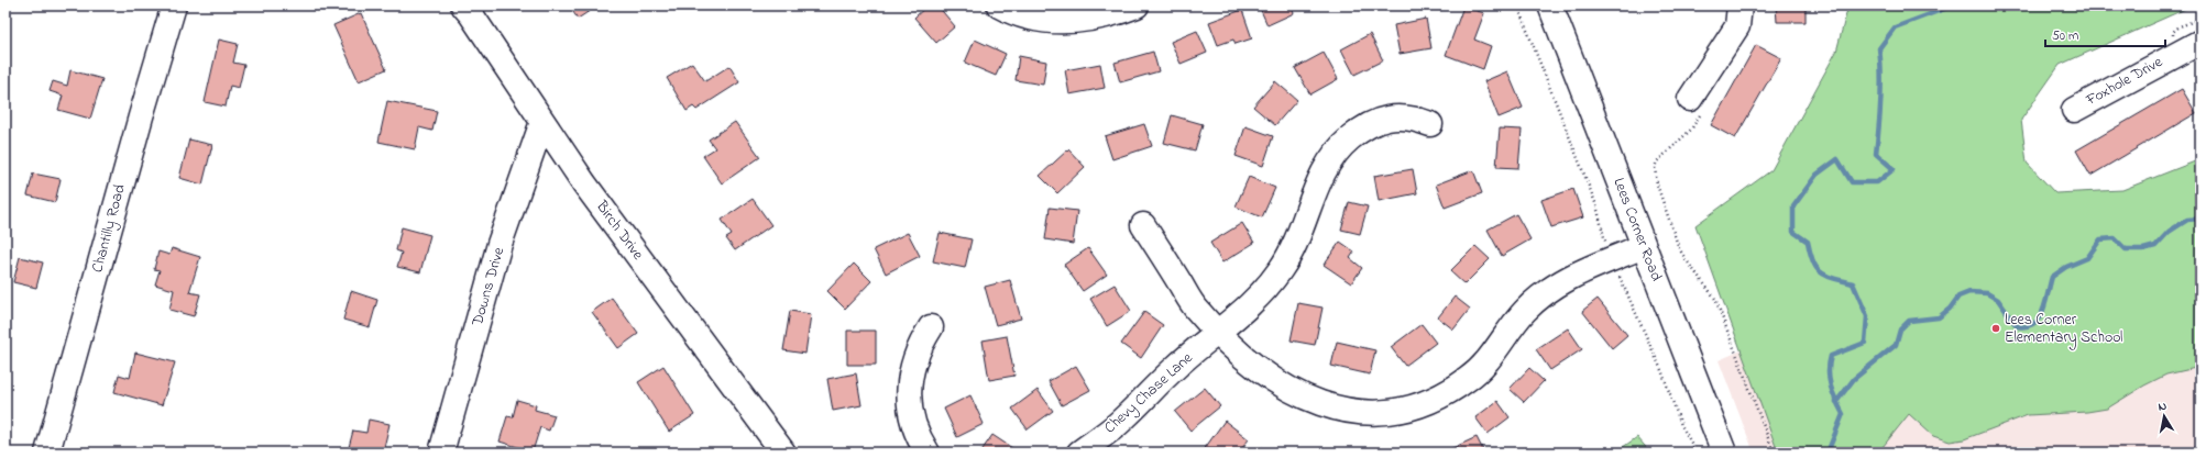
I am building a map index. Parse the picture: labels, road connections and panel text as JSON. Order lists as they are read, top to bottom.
{
  "streets": {
    "street": [
      "Foxhole Drive",
      "Chantilly Road",
      "Lees Corner Road",
      "Birch Drive",
      "Downs Drive",
      "Chevy Chase Lane"
    ]
  },
  "crossings": [
    ["Birch Drive", "Downs Drive"]
  ],
  "places": ["Lees Corner Elementary School"],
  "scale_bar": "50 m",
  "north": "top"
}
